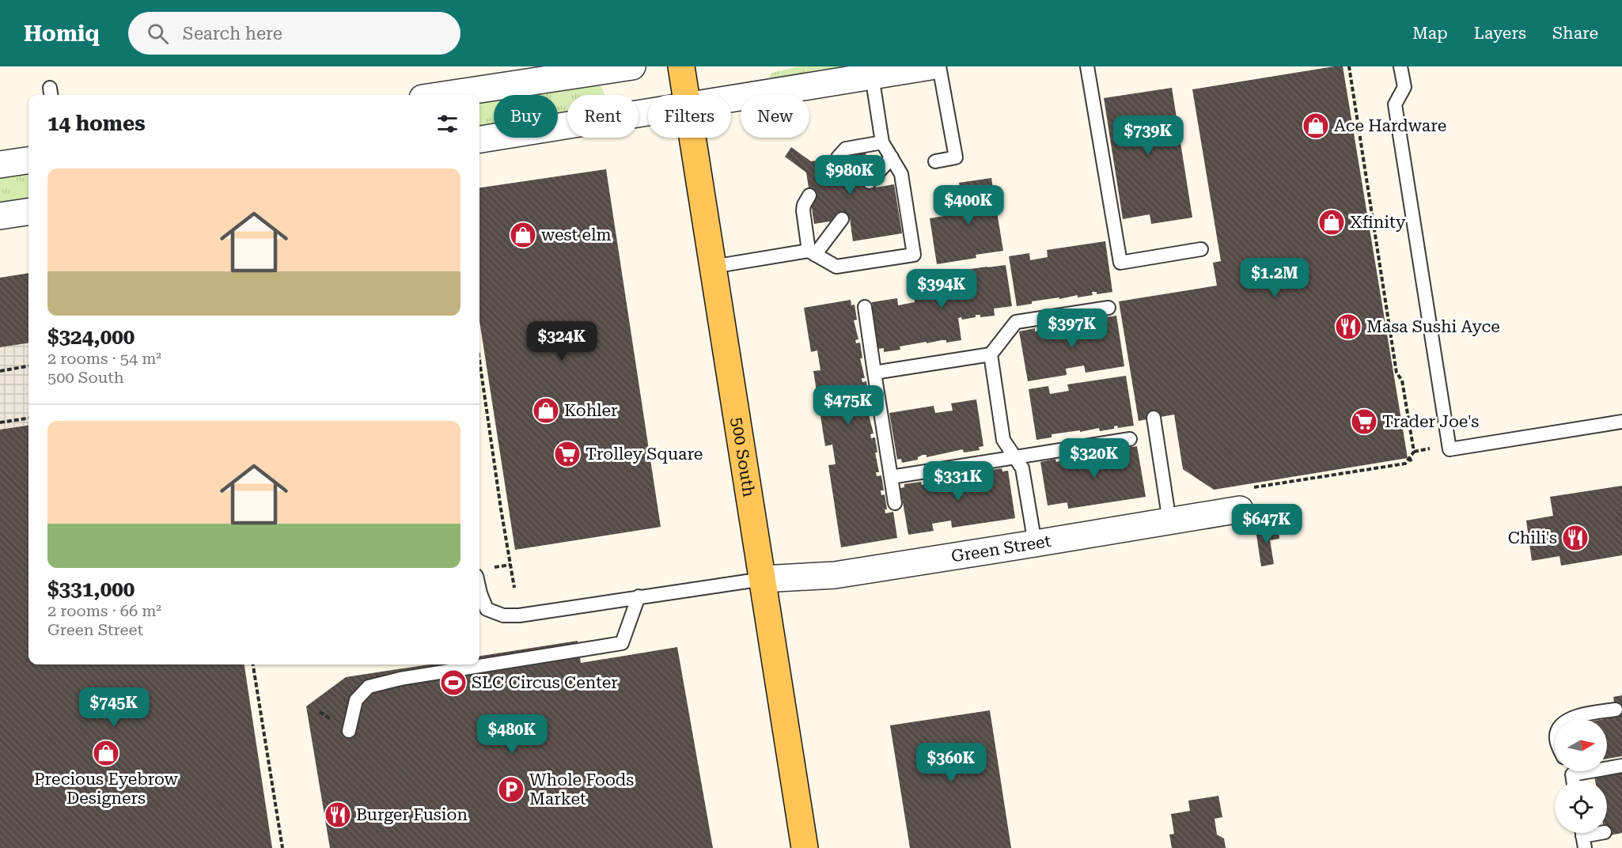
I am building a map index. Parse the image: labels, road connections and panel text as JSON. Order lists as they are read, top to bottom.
{
  "streets": {
    "main road": ["500 South"],
    "street": ["Green Street"]
  },
  "crossings": [
    ["500 South", "Green Street"]
  ],
  "places": {
    "shop": [
      "Ace Hardware",
      "Xfinity",
      "west elm",
      "Kohler",
      "Precious Eyebrow Designers"
    ],
    "restaurant": ["Masa Sushi Ayce", "Chili's", "Burger Fusion"],
    "supermarket": ["Trader Joe's", "Trolley Square"],
    "sports": ["SLC Circus Center"],
    "parking": ["Whole Foods Market"]
  },
  "north": "right",
  "page": {
    "header": "Homiq",
    "search": "Search here",
    "nav": ["Map", "Layers", "Share"],
    "chip": [
      "Buy",
      "Rent",
      "Filters",
      "New"
    ],
    "heading": "14 homes",
    "price": [
      "$739K",
      "$980K",
      "$400K",
      "$1.2M",
      "$394K",
      "$397K",
      "$324K",
      "$475K",
      "$320K",
      "$331K",
      "$647K",
      "$745K",
      "$480K",
      "$360K"
    ],
    "list": [
      {
        "name": "$324,000",
        "note": "2 rooms · 54 m² · 500 South"
      },
      {
        "name": "$331,000",
        "note": "2 rooms · 66 m² · Green Street"
      }
    ]
  }
}
